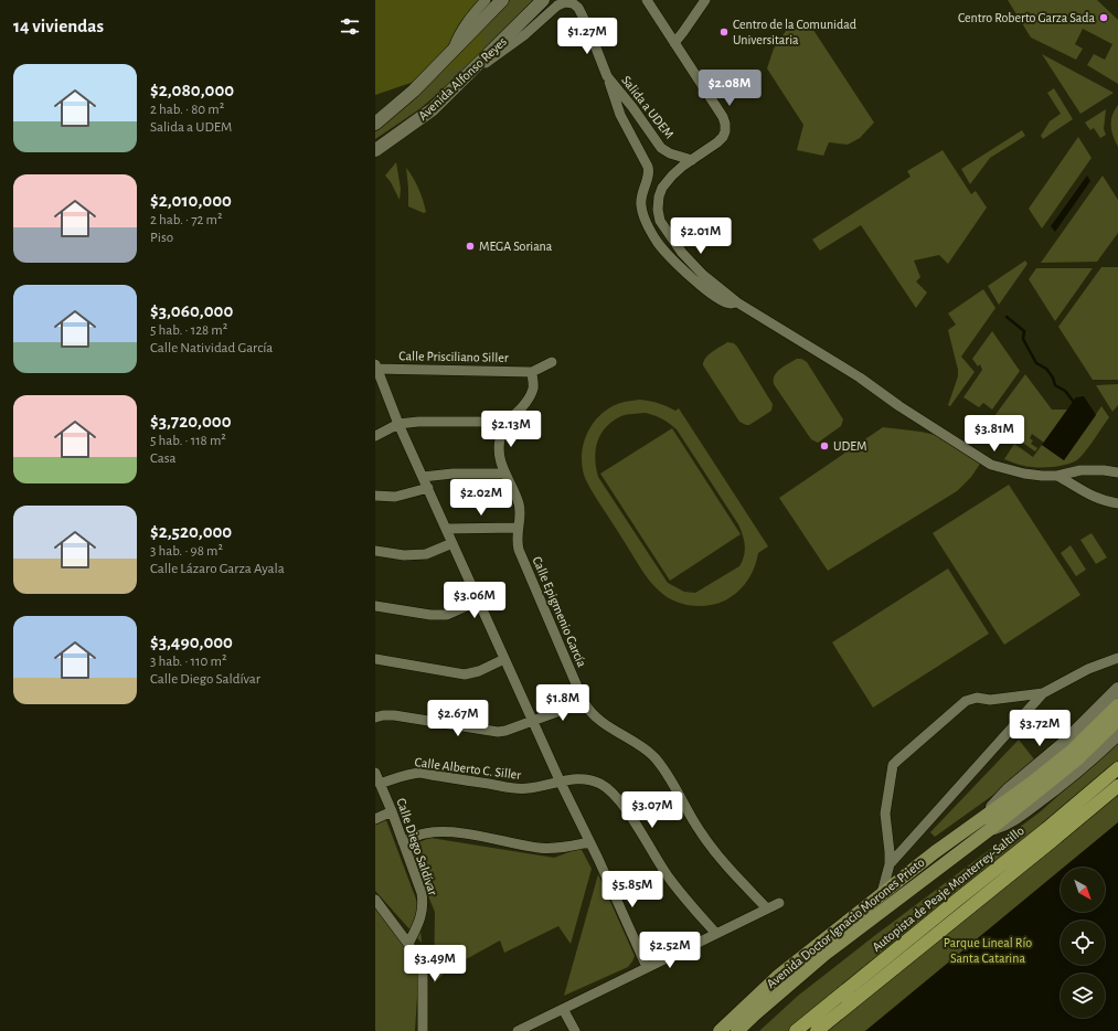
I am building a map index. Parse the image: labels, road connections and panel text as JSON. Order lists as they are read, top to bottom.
{
  "streets": {
    "highway": ["Autopista de Peaje Monterrey-Saltillo"],
    "main road": ["Avenida Alfonso Reyes", "Avenida Doctor Ignacio Morones Prieto"],
    "street": [
      "Salida a UDEM",
      "Calle Prisciliano Siller",
      "Calle Epigmenio García",
      "Calle Alberto C. Siller",
      "Calle Diego Saldívar"
    ]
  },
  "crossings": [
    ["Avenida Alfonso Reyes", "Salida a UDEM"],
    ["Calle Prisciliano Siller", "Calle Epigmenio García"],
    ["Calle Alberto C. Siller", "Calle Diego Saldívar"]
  ],
  "parks": ["Parque Lineal Río Santa Catarina"],
  "places": [
    "Centro Roberto Garza Sada",
    "Centro de la Comunidad Universitaria",
    "MEGA Soriana",
    "UDEM"
  ],
  "north": "bottom right",
  "page": {
    "heading": "14 viviendas",
    "price": [
      "$1.27M",
      "$2.08M",
      "$2.01M",
      "$2.13M",
      "$3.81M",
      "$2.02M",
      "$3.06M",
      "$1.8M",
      "$2.67M",
      "$3.72M",
      "$3.07M",
      "$5.85M",
      "$2.52M",
      "$3.49M"
    ],
    "list": [
      {
        "name": "$2,080,000",
        "note": "2 hab. · 80 m² · Salida a UDEM"
      },
      {
        "name": "$2,010,000",
        "note": "2 hab. · 72 m² · Piso"
      },
      {
        "name": "$3,060,000",
        "note": "5 hab. · 128 m² · Calle Natividad García"
      },
      {
        "name": "$3,720,000",
        "note": "5 hab. · 118 m² · Casa"
      },
      {
        "name": "$2,520,000",
        "note": "3 hab. · 98 m² · Calle Lázaro Garza Ayala"
      },
      {
        "name": "$3,490,000",
        "note": "3 hab. · 110 m² · Calle Diego Saldívar"
      }
    ]
  }
}
